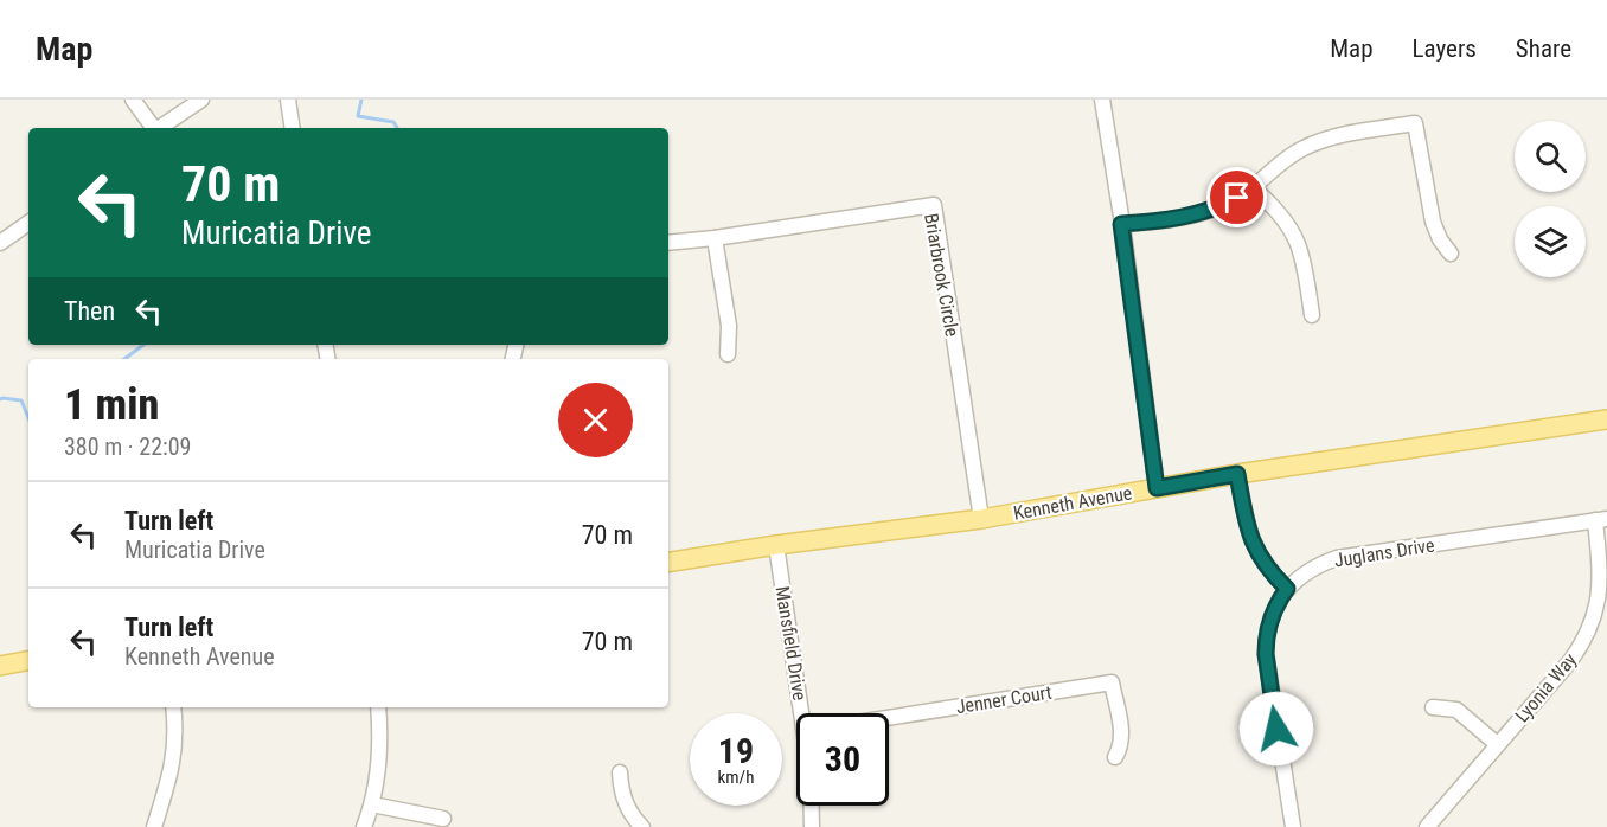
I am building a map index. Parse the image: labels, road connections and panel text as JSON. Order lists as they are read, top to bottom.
{
  "streets": {
    "main road": ["Kenneth Avenue"],
    "street": [
      "Briarbrook Circle",
      "Juglans Drive",
      "Mansfield Drive",
      "Lyonia Way",
      "Jenner Court"
    ]
  },
  "crossings": [
    ["Briarbrook Circle", "Kenneth Avenue"],
    ["Kenneth Avenue", "Mansfield Drive"],
    ["Juglans Drive", "Lyonia Way"]
  ],
  "page": {
    "header": "Map",
    "nav": ["Map", "Layers", "Share"],
    "turn": ["70 m", "Muricatia Drive"],
    "then": "Then",
    "heading": ["1 min", "380 m · 22:09"],
    "list": [
      {
        "name": "Turn left",
        "note": "Muricatia Drive",
        "value": "70 m"
      },
      {
        "name": "Turn left",
        "note": "Kenneth Avenue",
        "value": "70 m"
      }
    ],
    "speed": "19 km/h",
    "limit": "30"
  }
}
